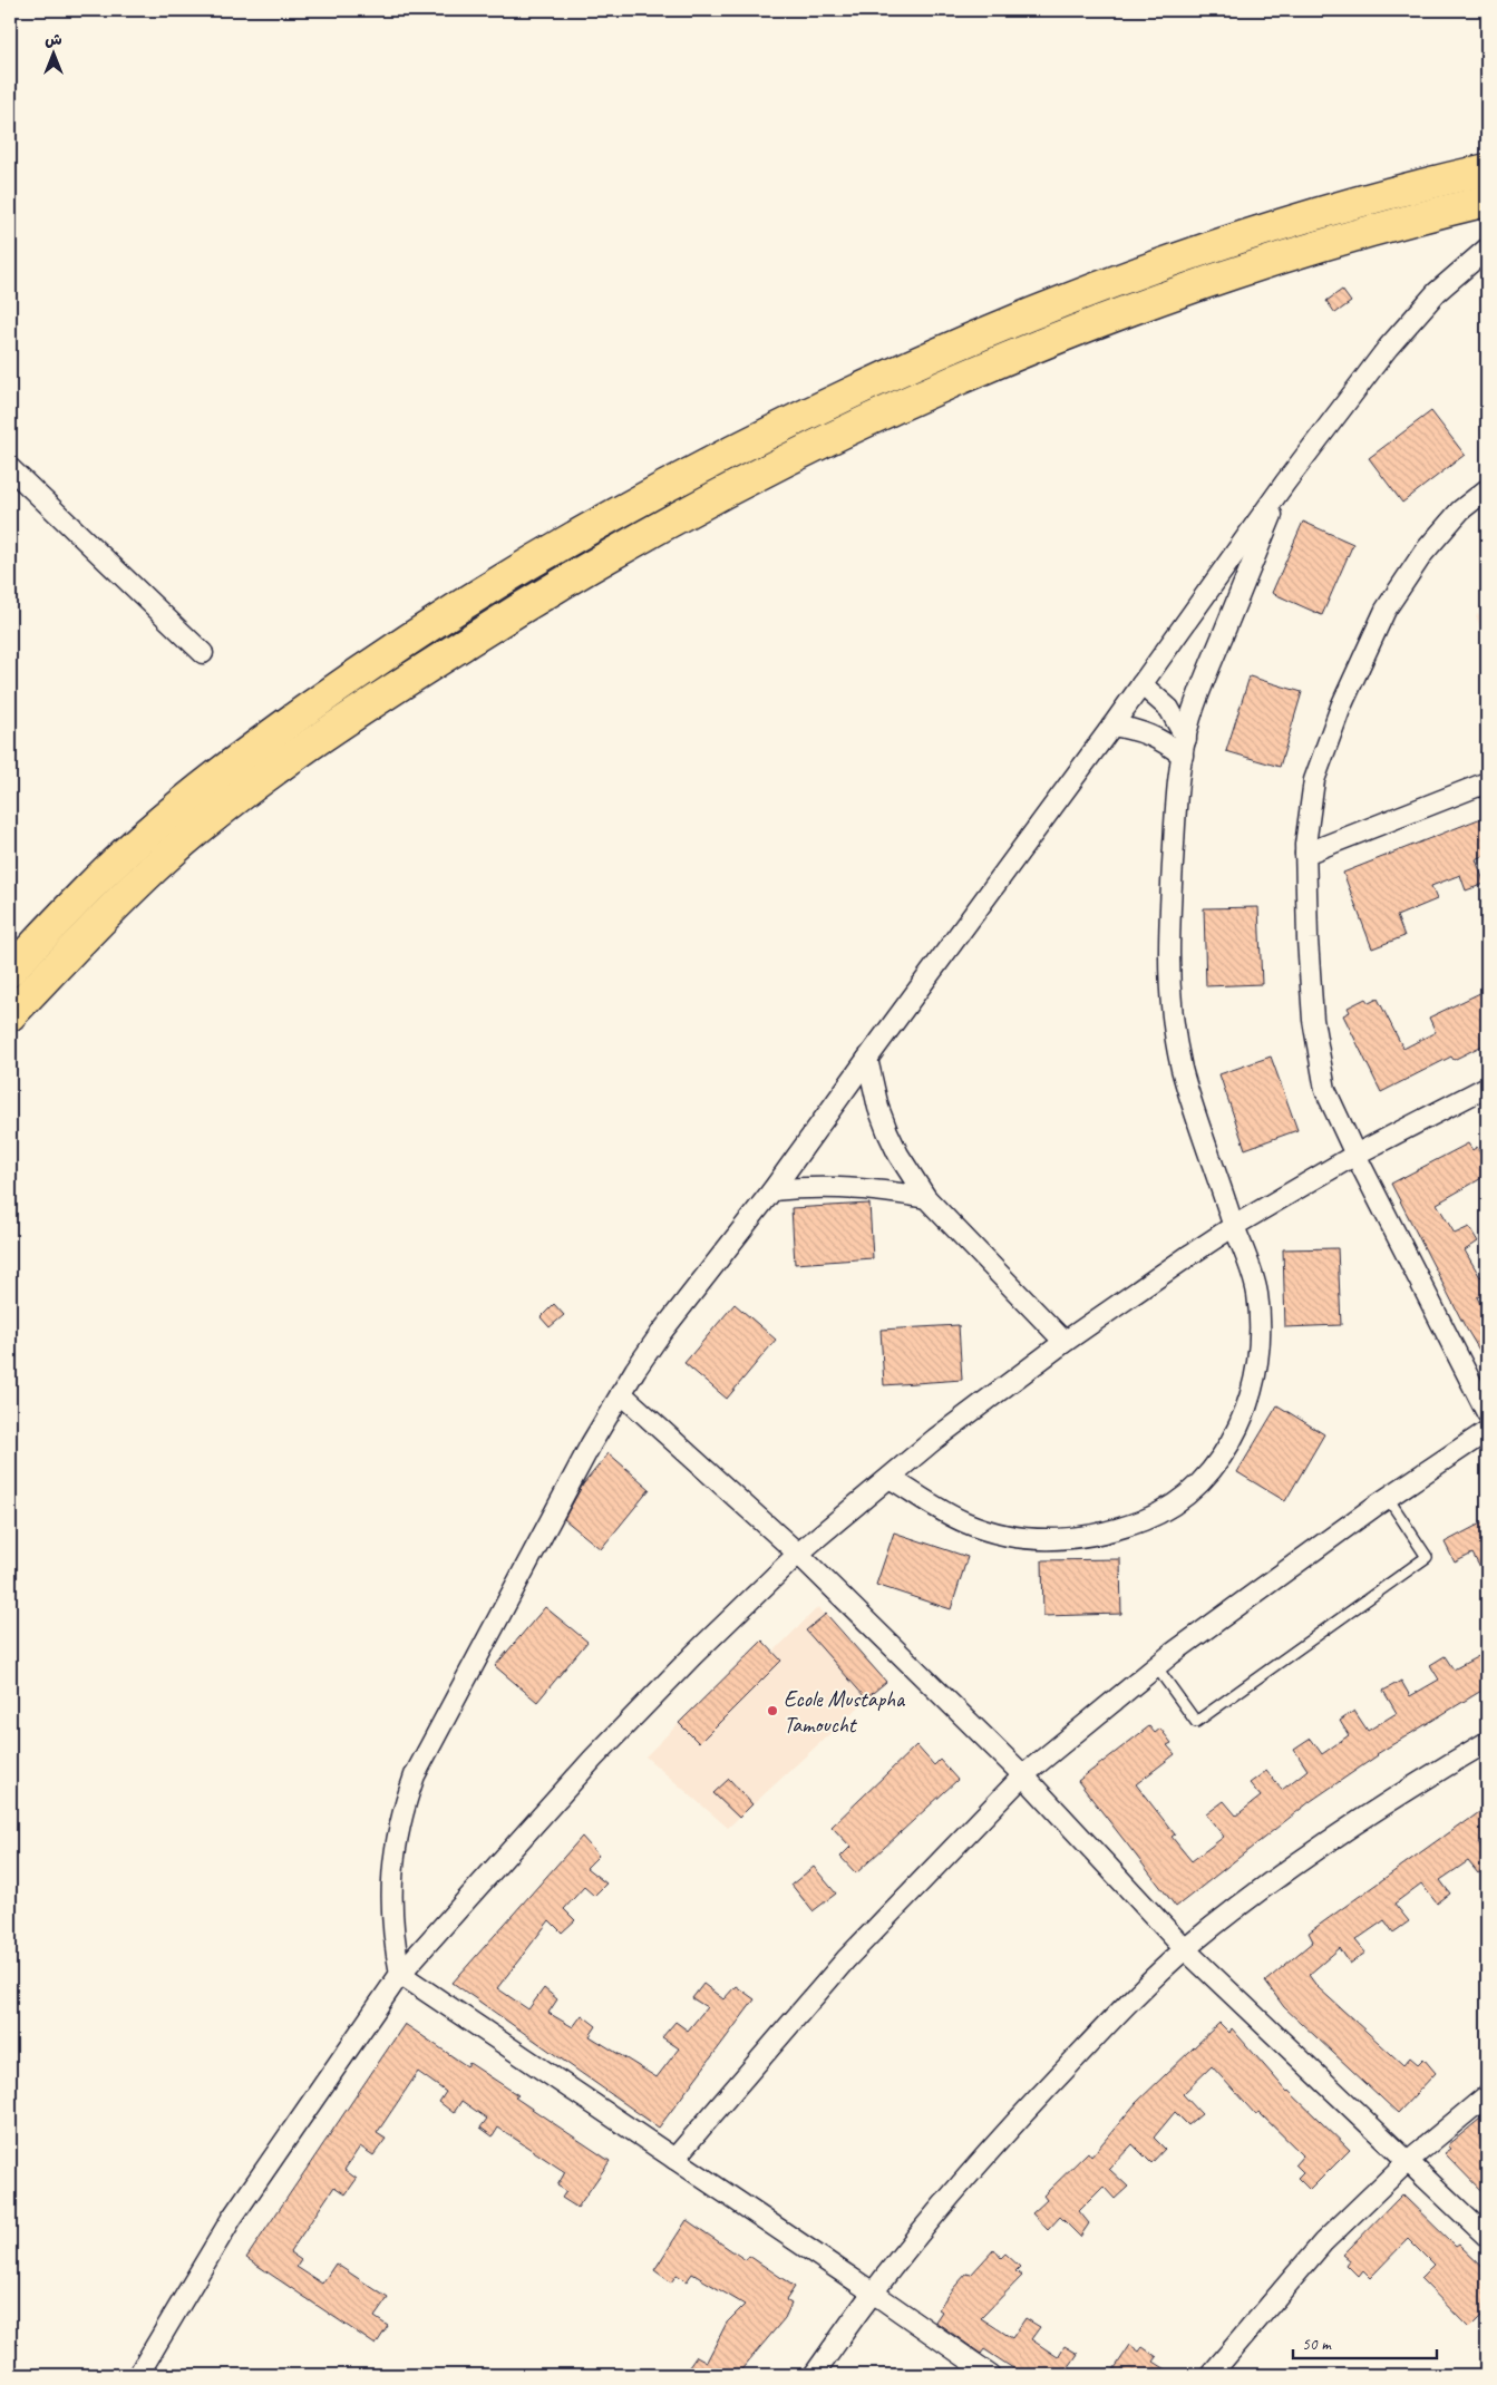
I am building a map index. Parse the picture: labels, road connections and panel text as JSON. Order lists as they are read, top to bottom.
{
  "places": ["Ecole Mustapha Tamoucht"],
  "scale_bar": "50 m",
  "north": "top"
}
